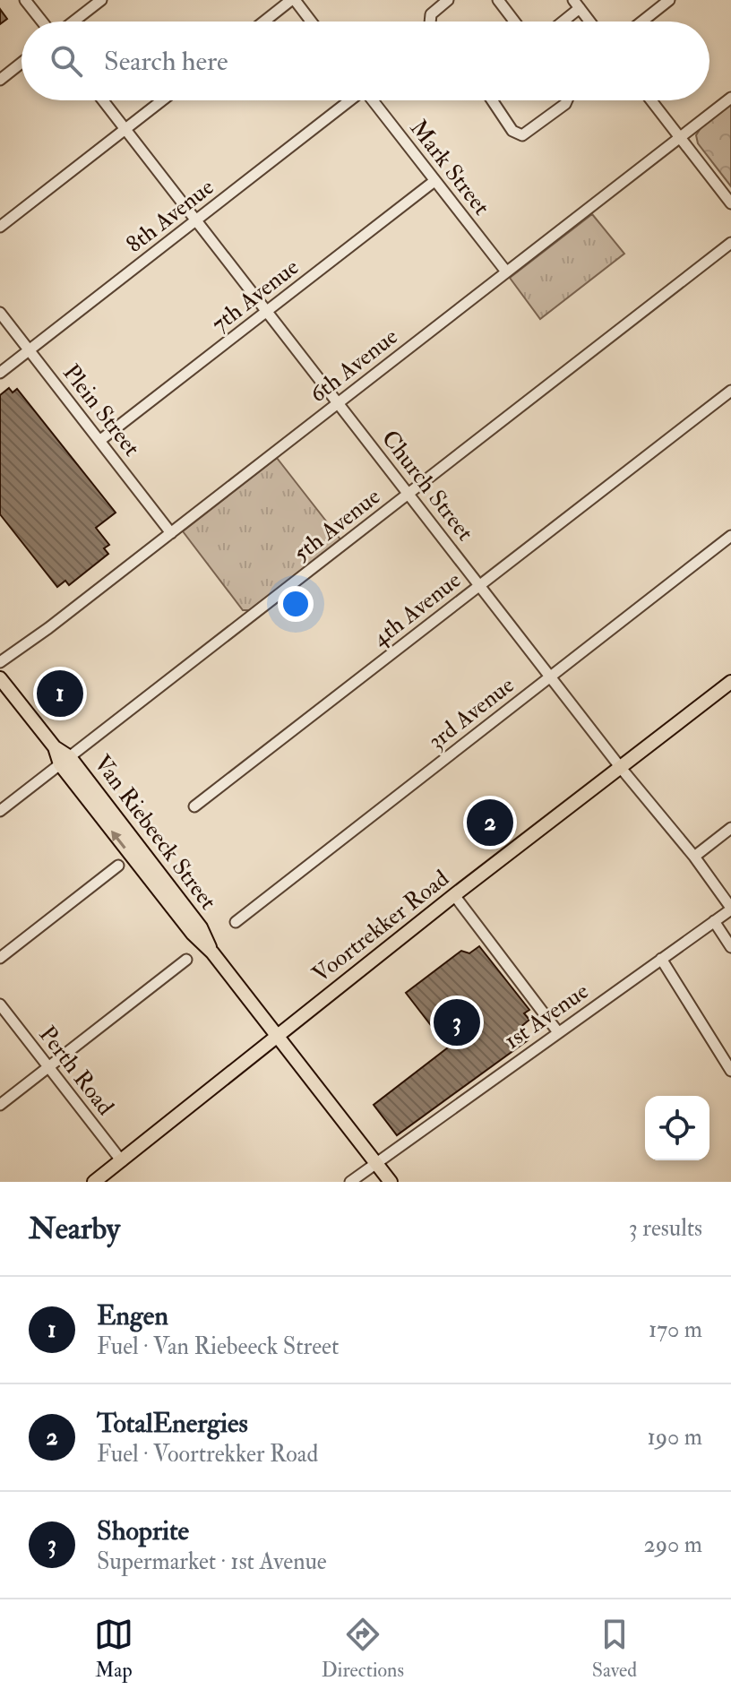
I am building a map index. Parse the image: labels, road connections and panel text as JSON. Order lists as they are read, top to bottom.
{
  "streets": {
    "main road": ["Van Riebeeck Street", "Voortrekker Road"],
    "street": [
      "Mark Street",
      "8th Avenue",
      "7th Avenue",
      "6th Avenue",
      "Plein Street",
      "Church Street",
      "5th Avenue",
      "4th Avenue",
      "3rd Avenue",
      "1st Avenue",
      "Perth Road"
    ]
  },
  "crossings": [
    ["Mark Street", "7th Avenue"],
    ["Mark Street", "6th Avenue"],
    ["8th Avenue", "Plein Street"],
    ["8th Avenue", "Church Street"],
    ["7th Avenue", "Plein Street"],
    ["7th Avenue", "Church Street"],
    ["6th Avenue", "Plein Street"],
    ["6th Avenue", "Church Street"],
    ["Church Street", "5th Avenue"],
    ["Church Street", "4th Avenue"],
    ["Church Street", "3rd Avenue"],
    ["Church Street", "Voortrekker Road"],
    ["5th Avenue", "Van Riebeeck Street"],
    ["Van Riebeeck Street", "Voortrekker Road"],
    ["Van Riebeeck Street", "1st Avenue"],
    ["Voortrekker Road", "Perth Road"]
  ],
  "page": {
    "search": "Search here",
    "pins": ["1", "2", "3"],
    "heading": ["Nearby", "3 results"],
    "list": [
      {
        "mark": "1",
        "name": "Engen",
        "note": "Fuel · Van Riebeeck Street",
        "value": "170 m"
      },
      {
        "mark": "2",
        "name": "TotalEnergies",
        "note": "Fuel · Voortrekker Road",
        "value": "190 m"
      },
      {
        "mark": "3",
        "name": "Shoprite",
        "note": "Supermarket · 1st Avenue",
        "value": "290 m"
      }
    ],
    "nav": ["Map", "Directions", "Saved"]
  }
}
